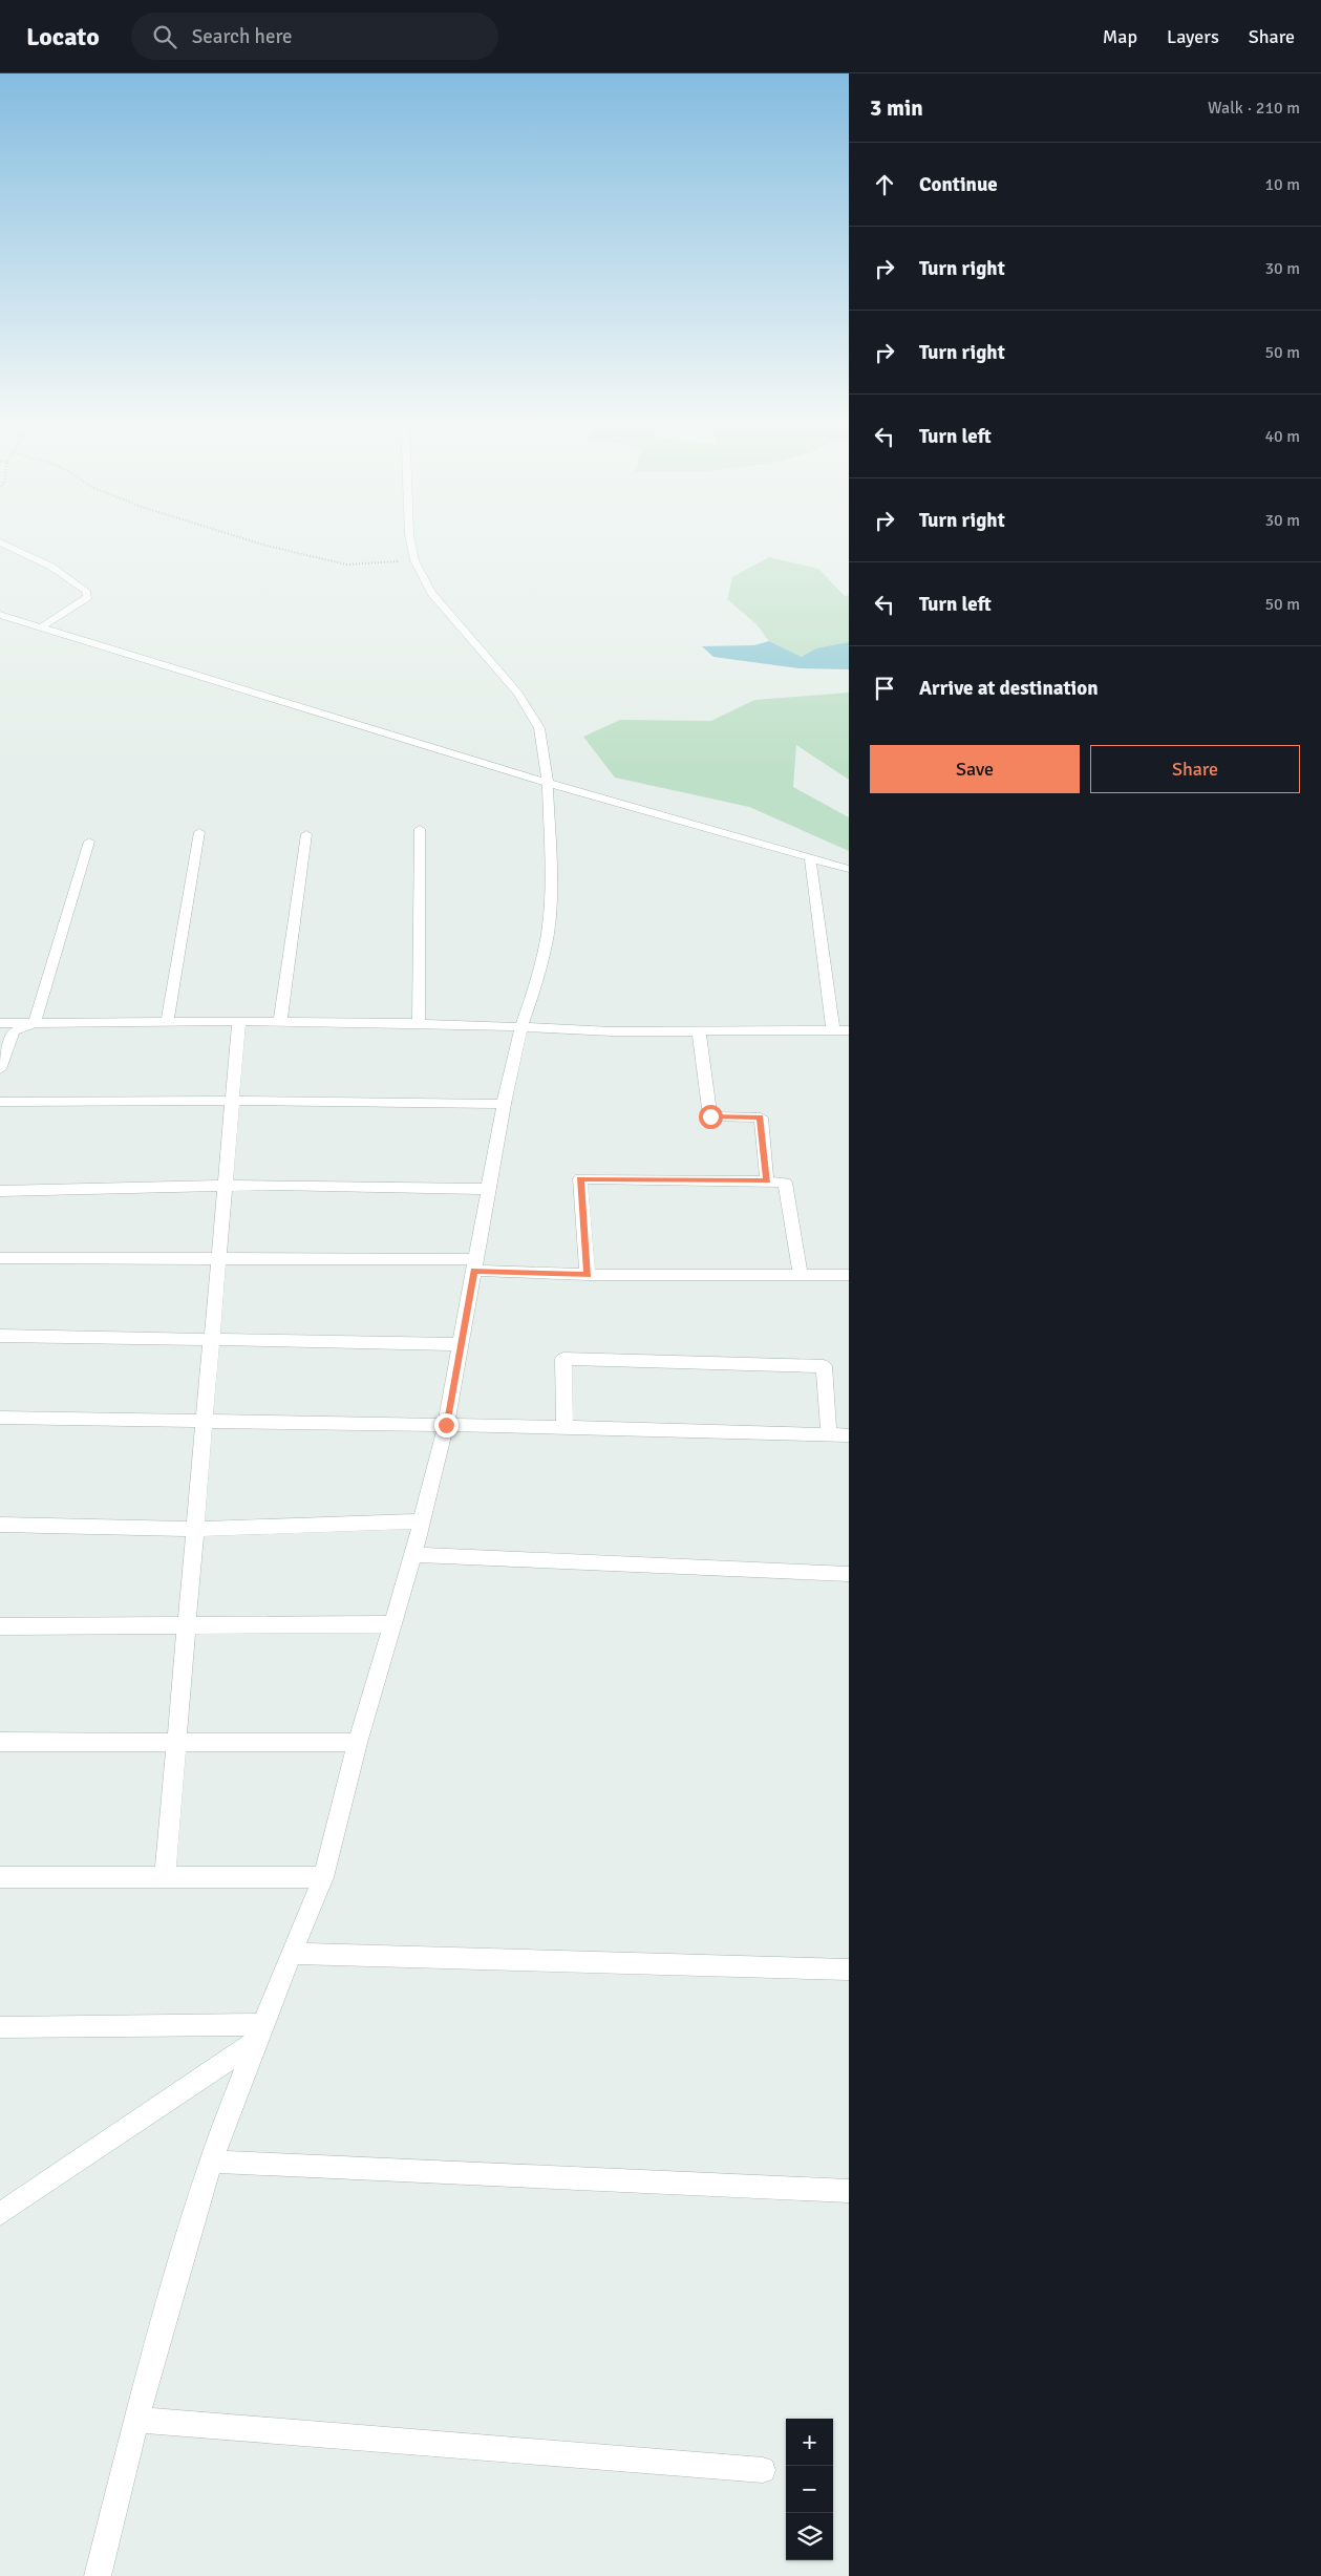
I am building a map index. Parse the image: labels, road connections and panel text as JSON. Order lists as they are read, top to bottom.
{
  "page": {
    "header": "Locato",
    "search": "Search here",
    "nav": ["Map", "Layers", "Share"],
    "heading": ["3 min", "Walk · 210 m"],
    "list": [
      ["Continue", "10 m"],
      ["Turn right", "30 m"],
      ["Turn right", "50 m"],
      ["Turn left", "40 m"],
      ["Turn right", "30 m"],
      ["Turn left", "50 m"],
      "Arrive at destination"
    ],
    "buttons": ["Save", "Share"],
    "map_buttons": ["+", "−"]
  }
}
